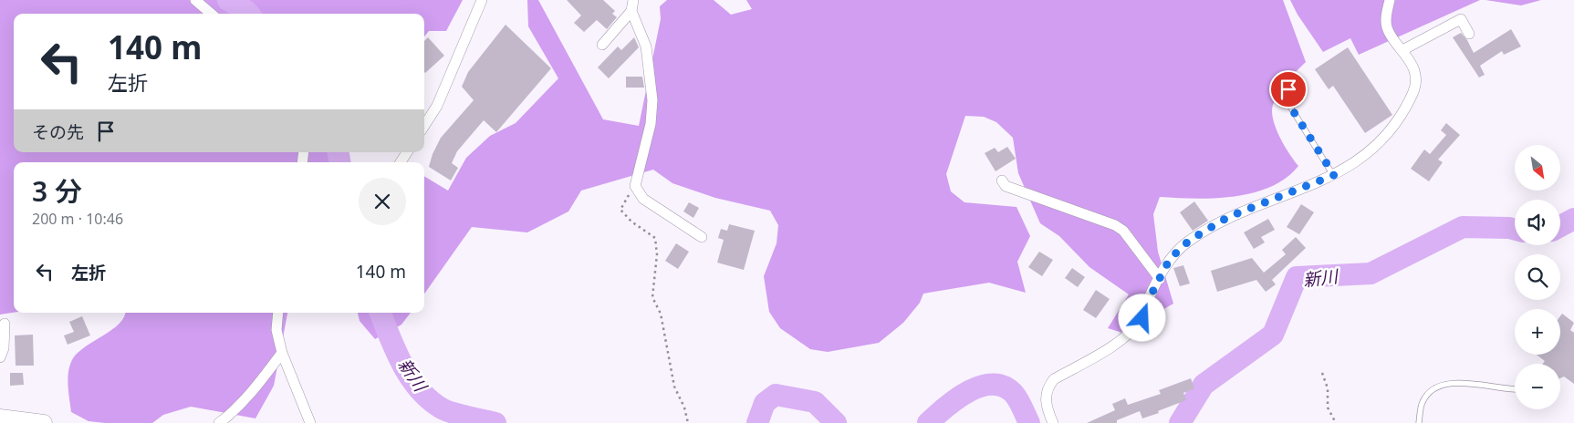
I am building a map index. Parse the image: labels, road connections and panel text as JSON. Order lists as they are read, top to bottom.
{
  "water": ["新川"],
  "north": "bottom right",
  "page": {
    "turn": ["140 m", "左折"],
    "then": "その先",
    "map_buttons": ["+", "−"],
    "heading": ["3 分", "200 m · 10:46"],
    "list": [
      {
        "name": "左折",
        "value": "140 m"
      }
    ]
  }
}
